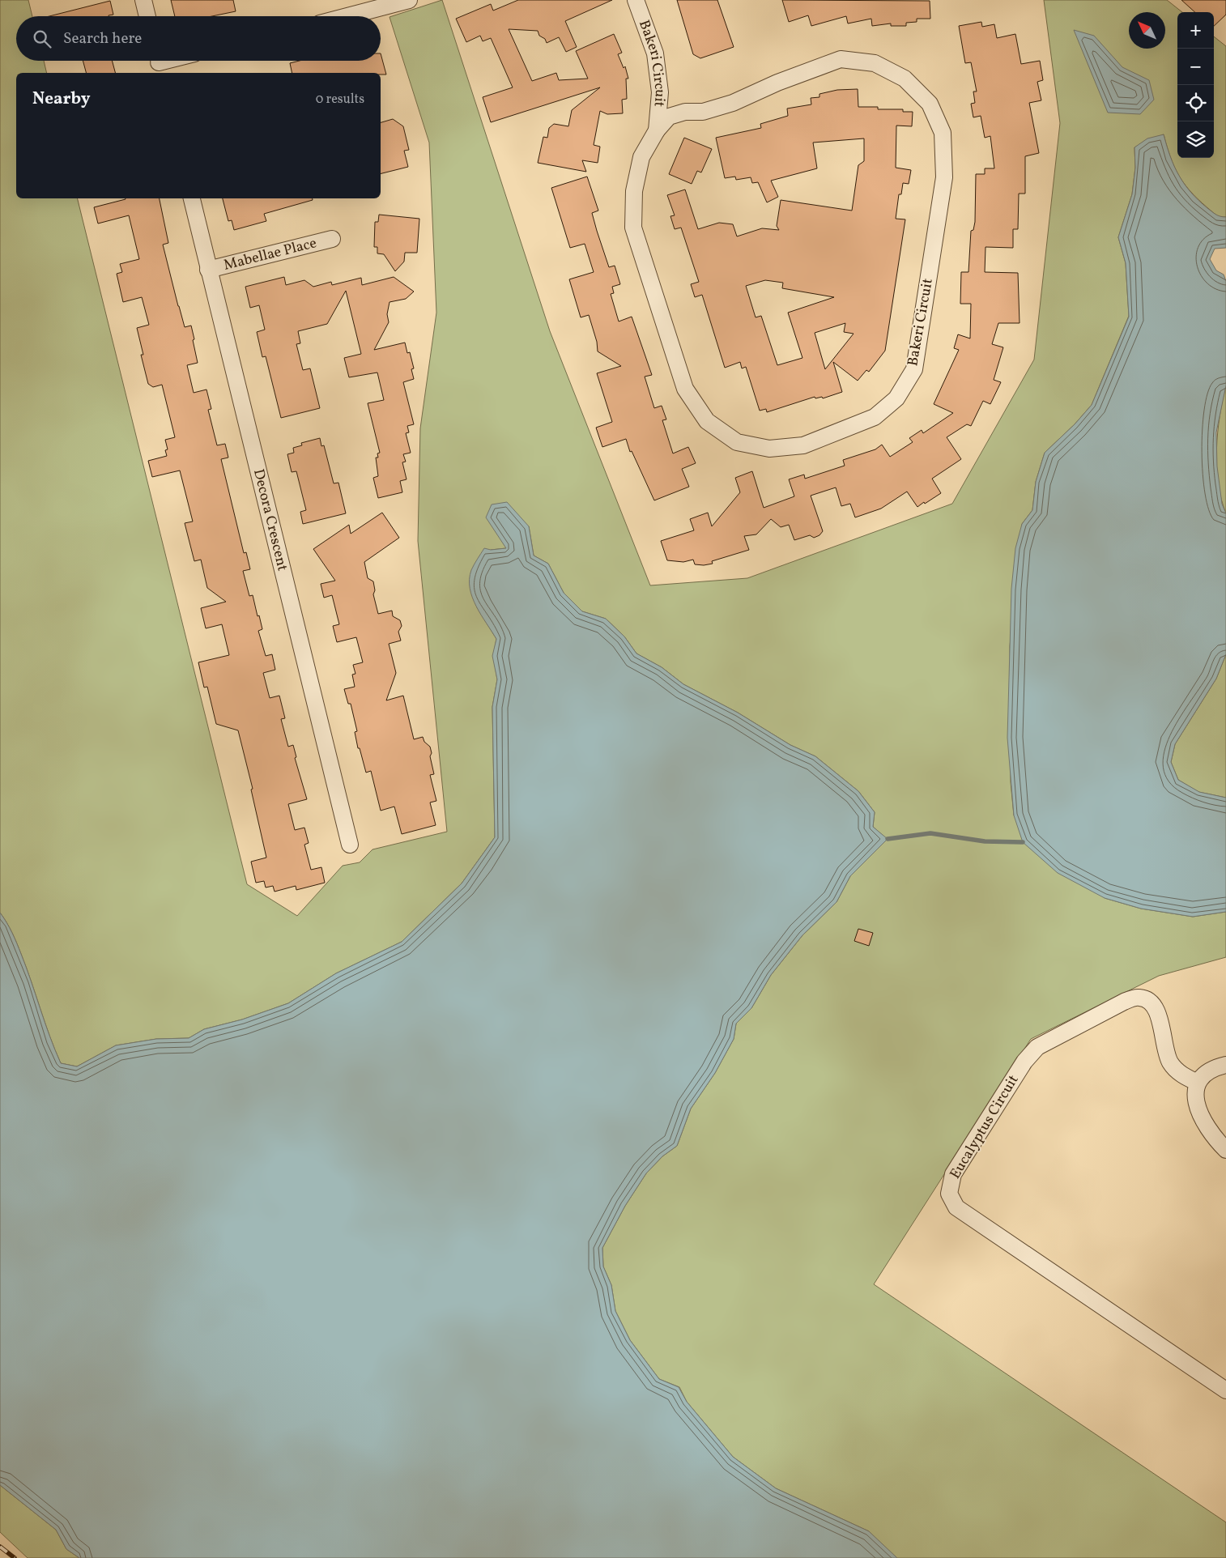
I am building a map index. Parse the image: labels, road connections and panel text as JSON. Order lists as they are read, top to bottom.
{
  "streets": {
    "street": [
      "Bakeri Circuit",
      "Mabellae Place",
      "Decora Crescent",
      "Eucalyptus Circuit"
    ]
  },
  "crossings": [
    ["Mabellae Place", "Decora Crescent"]
  ],
  "north": "top left",
  "page": {
    "map_buttons": ["+", "−"],
    "search": "Search here",
    "heading": ["Nearby", "0 results"]
  }
}
